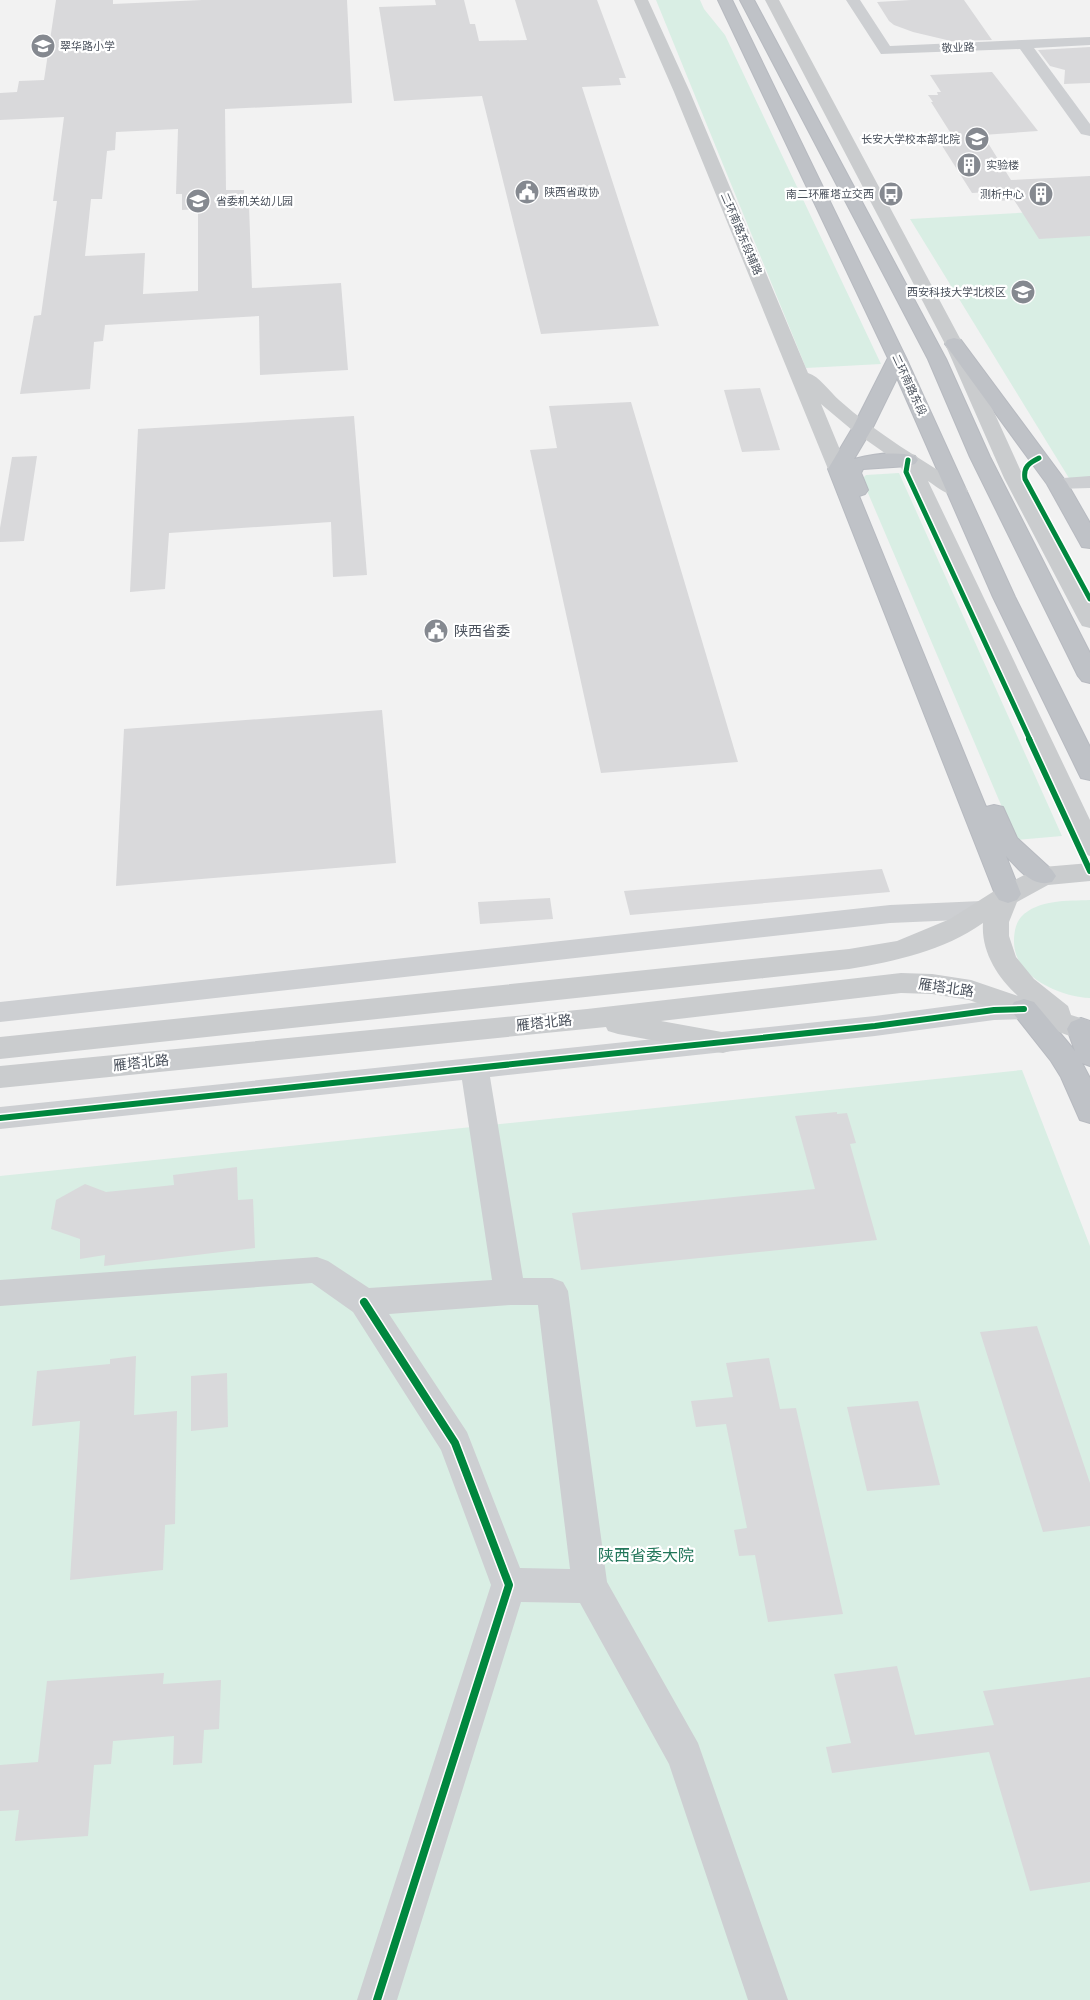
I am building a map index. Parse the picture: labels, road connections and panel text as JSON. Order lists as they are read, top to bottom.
{
  "streets": {
    "highway": ["二环南路东段"],
    "main road": ["二环南路东段辅路", "雁塔北路"],
    "street": ["敬业路"]
  },
  "parks": ["陕西省委大院"],
  "places": {
    "school or university": [
      "翠华路小学",
      "长安大学校本部北院",
      "省委机关幼儿园",
      "西安科技大学北校区"
    ],
    "building": ["实验楼", "测析中心"],
    "public building": ["陕西省政协", "陕西省委"],
    "bus stop": ["南二环雁塔立交西"]
  }
}
